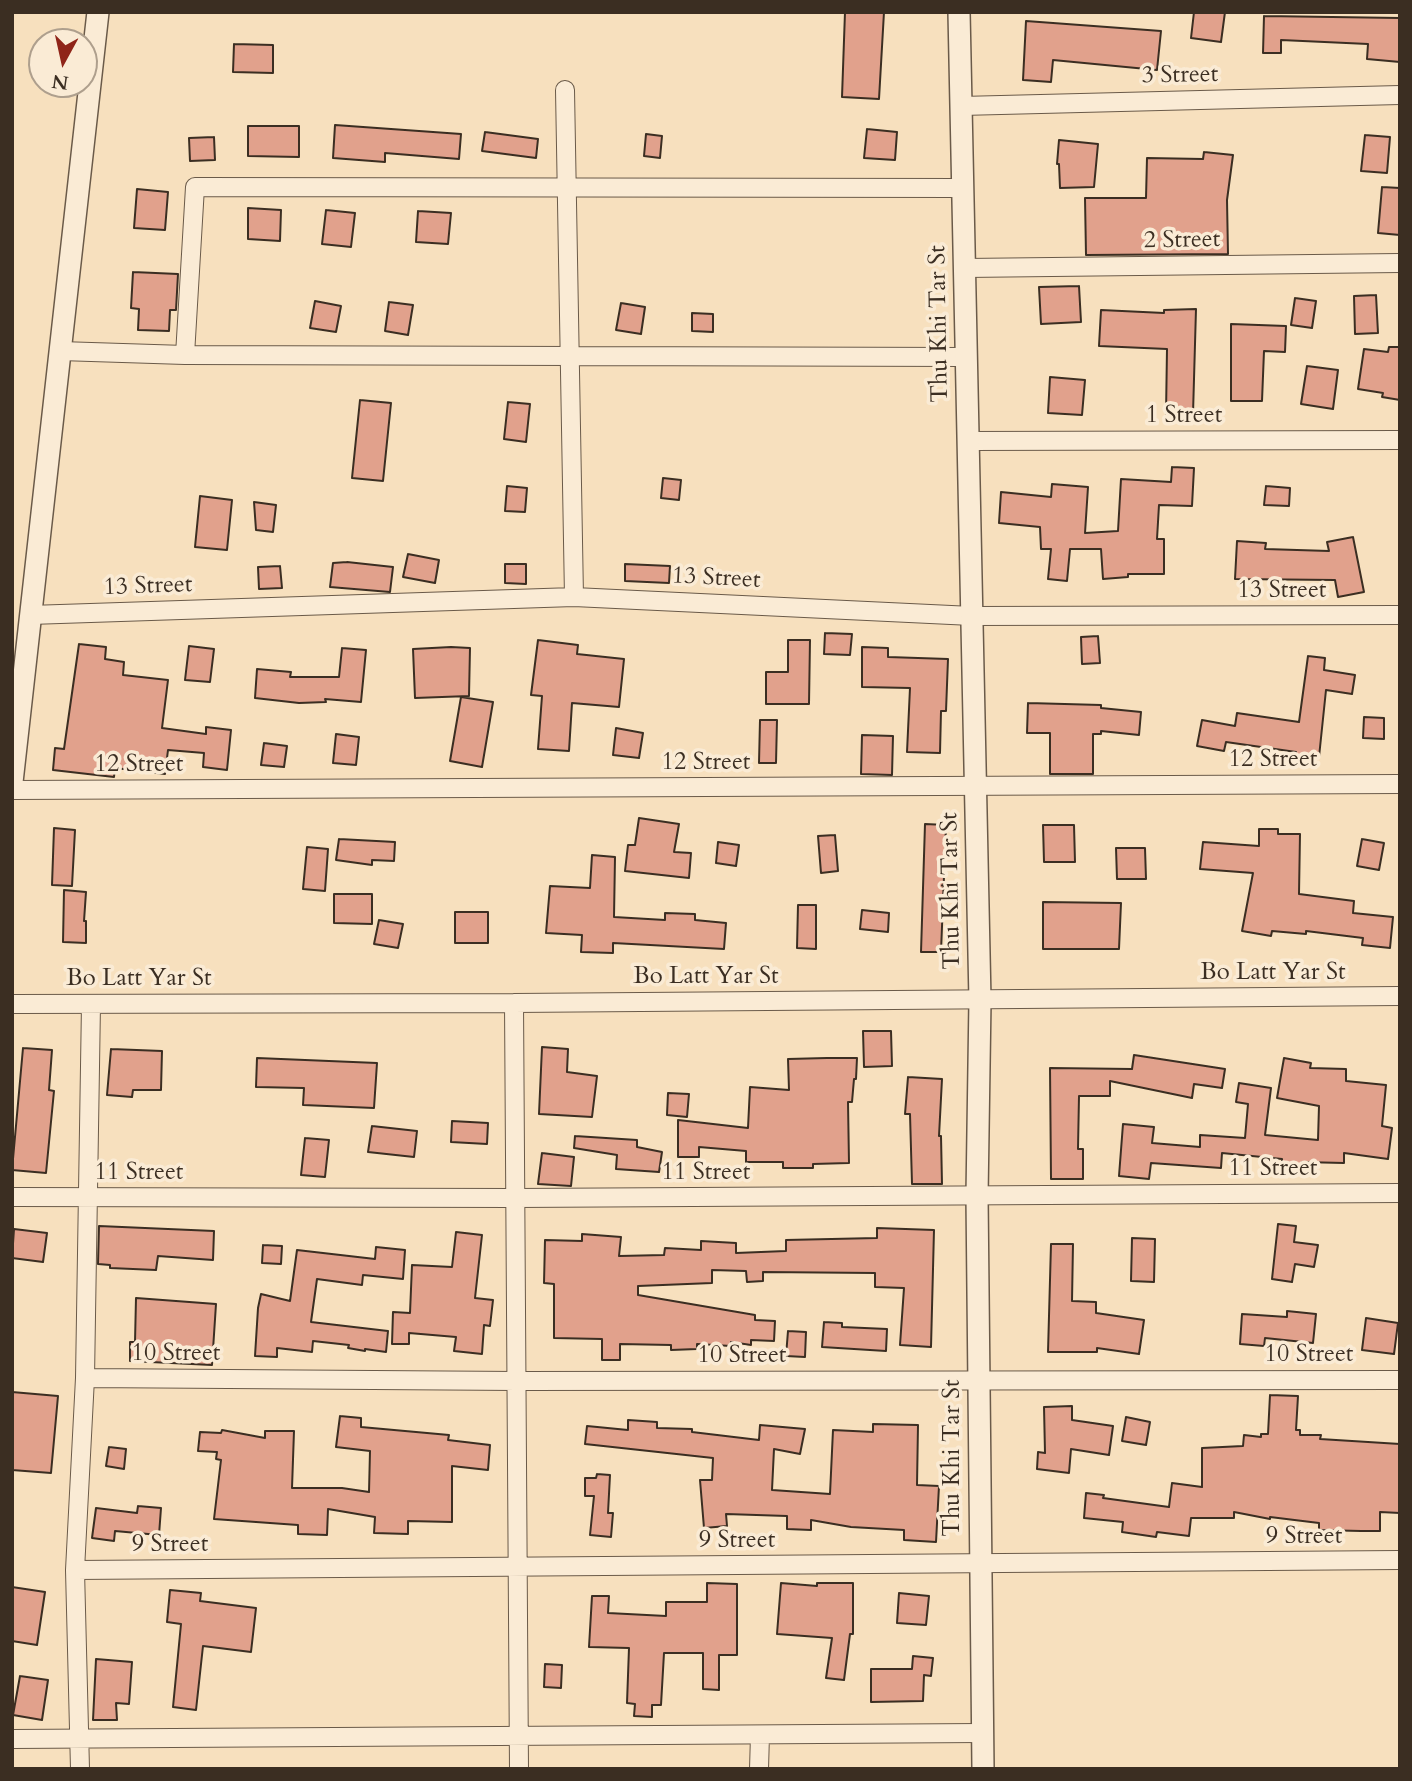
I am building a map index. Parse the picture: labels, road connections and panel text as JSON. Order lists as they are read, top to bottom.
{
  "streets": {
    "street": [
      "3 Street",
      "2 Street",
      "Thu Khi Tar St",
      "1 Street",
      "13 Street",
      "12 Street",
      "Bo Latt Yar St",
      "11 Street",
      "10 Street",
      "9 Street"
    ]
  },
  "crossings": [
    ["3 Street", "Thu Khi Tar St"],
    ["2 Street", "Thu Khi Tar St"],
    ["Thu Khi Tar St", "1 Street"],
    ["Thu Khi Tar St", "13 Street"],
    ["Thu Khi Tar St", "12 Street"],
    ["Thu Khi Tar St", "Bo Latt Yar St"],
    ["Thu Khi Tar St", "11 Street"],
    ["Thu Khi Tar St", "10 Street"],
    ["Thu Khi Tar St", "9 Street"]
  ],
  "north": "bottom"
}
